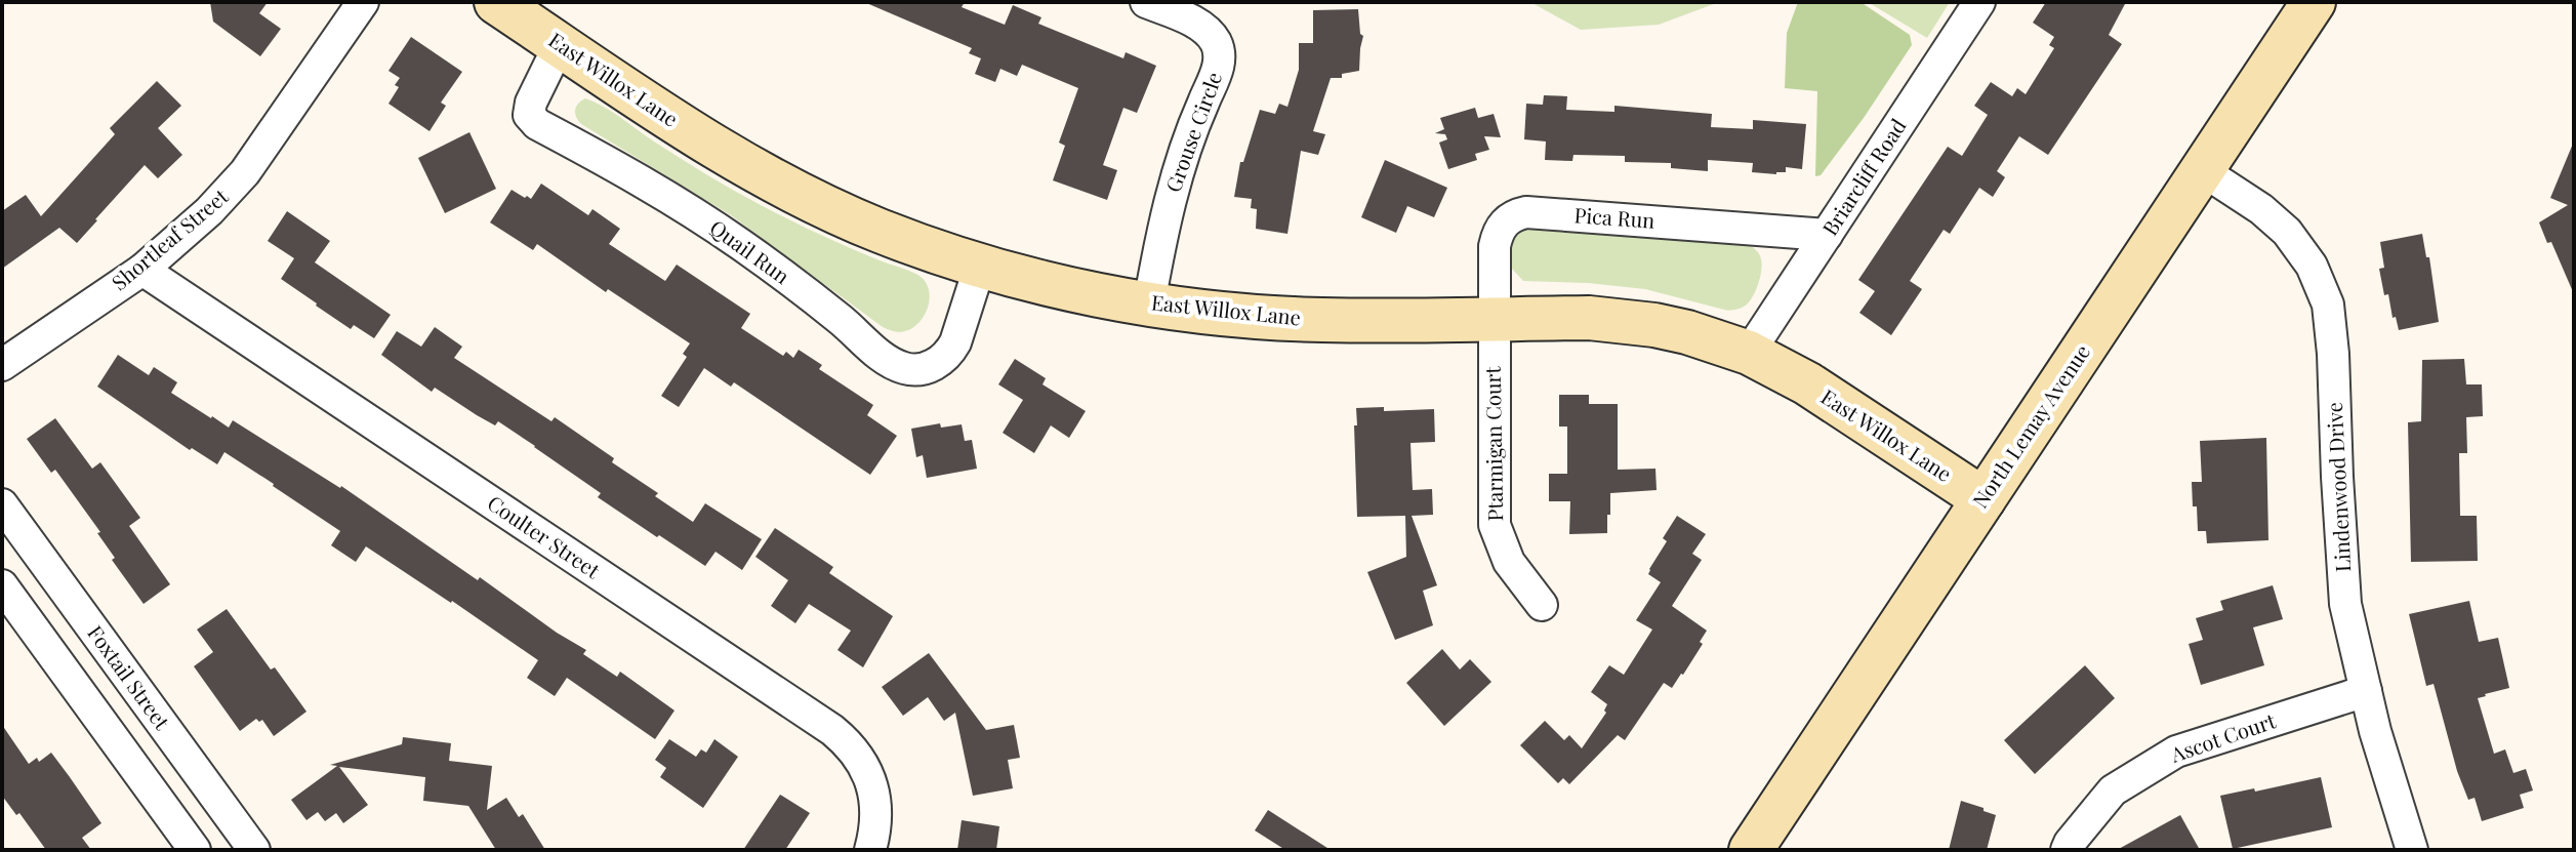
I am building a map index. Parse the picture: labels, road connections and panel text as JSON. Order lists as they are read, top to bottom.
{
  "streets": {
    "main road": ["East Willox Lane", "North Lemay Avenue"],
    "street": [
      "Grouse Circle",
      "Briarcliff Road",
      "Pica Run",
      "Shortleaf Street",
      "Quail Run",
      "Ptarmigan Court",
      "Lindenwood Drive",
      "Coulter Street",
      "Foxtail Street",
      "Ascot Court"
    ]
  },
  "crossings": [
    ["East Willox Lane", "Grouse Circle"],
    ["East Willox Lane", "Briarcliff Road"],
    ["East Willox Lane", "Pica Run"],
    ["East Willox Lane", "Quail Run"],
    ["East Willox Lane", "North Lemay Avenue"],
    ["East Willox Lane", "Ptarmigan Court"],
    ["Briarcliff Road", "Pica Run"],
    ["Pica Run", "Ptarmigan Court"],
    ["Shortleaf Street", "Coulter Street"],
    ["North Lemay Avenue", "Lindenwood Drive"],
    ["Lindenwood Drive", "Ascot Court"]
  ]
}
